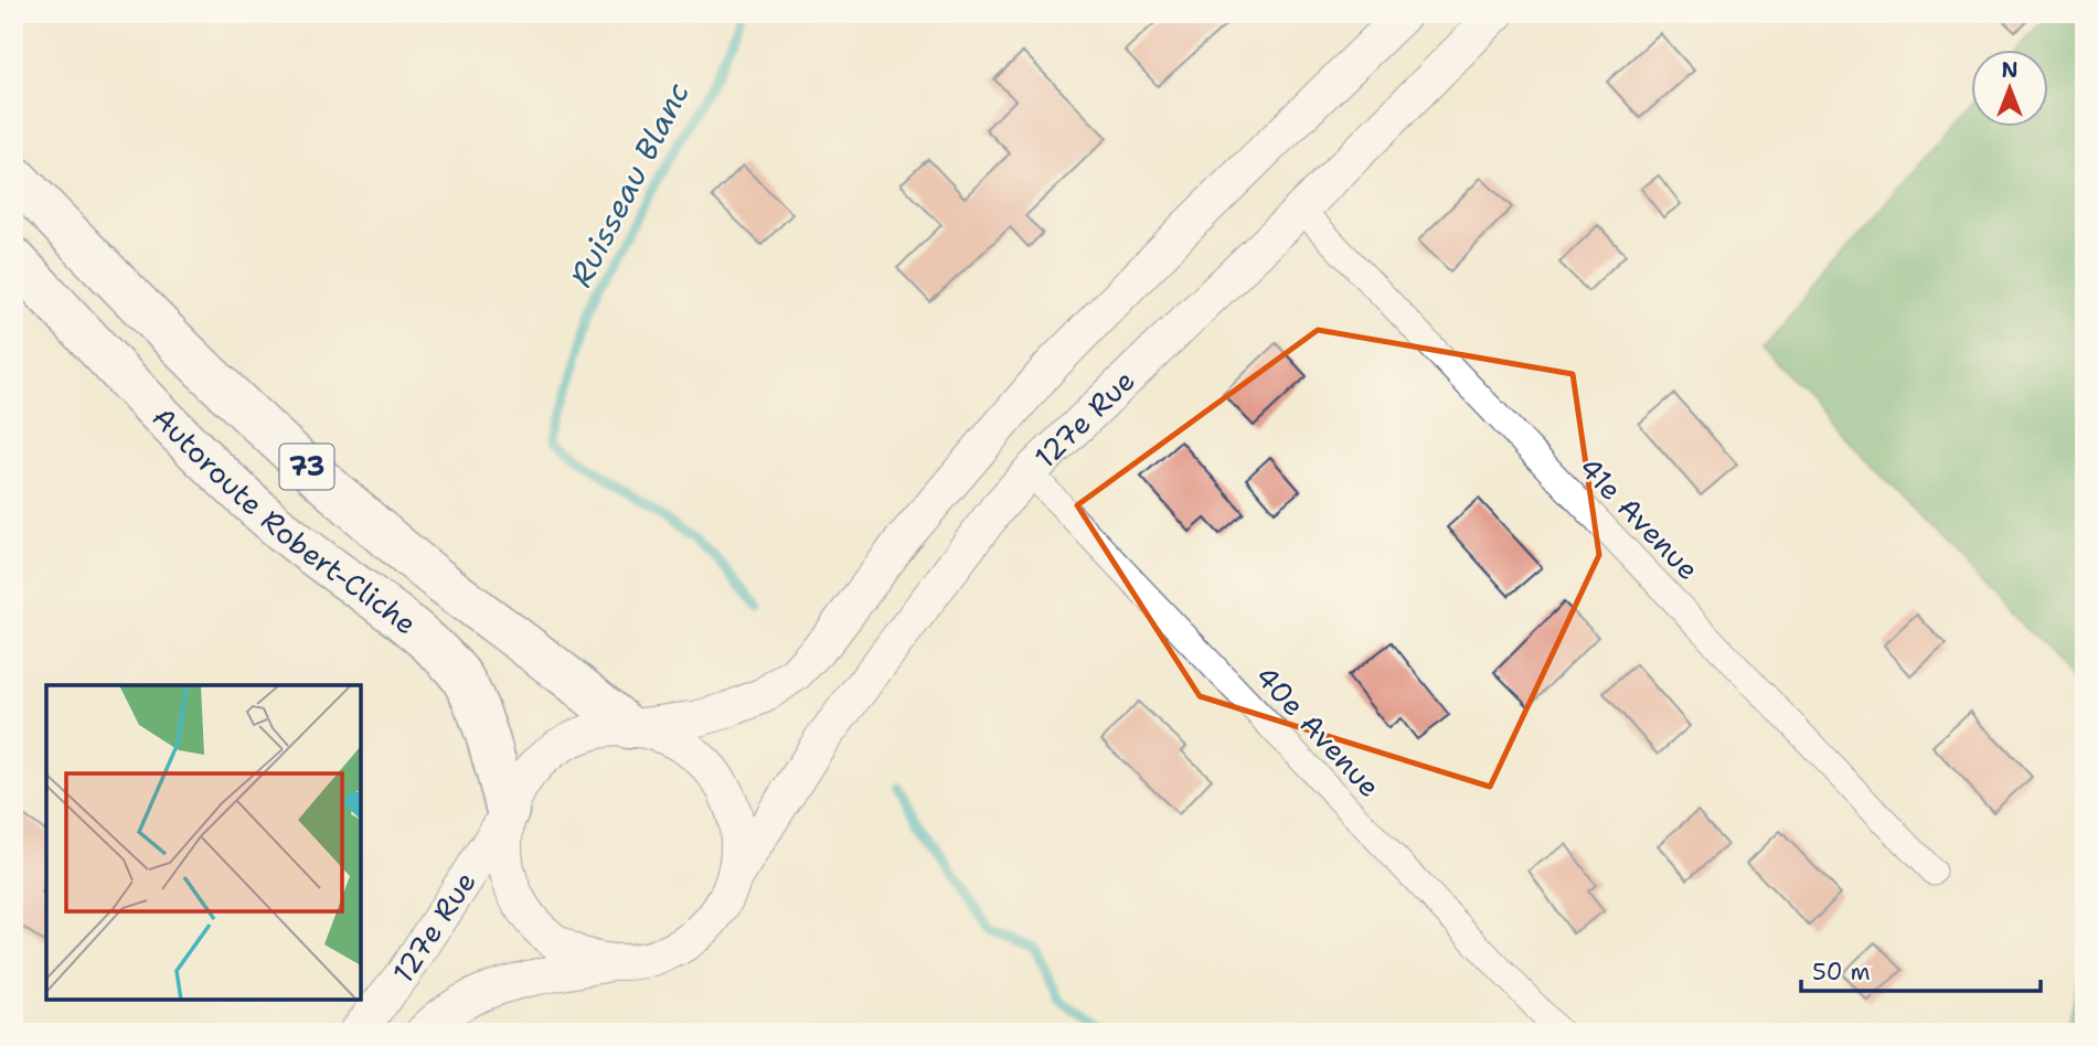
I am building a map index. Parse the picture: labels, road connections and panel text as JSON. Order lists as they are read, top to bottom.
{
  "streets": {
    "highway": ["73", "Autoroute Robert-Cliche"],
    "main road": ["127e Rue"],
    "street": ["41e Avenue", "40e Avenue"]
  },
  "crossings": [
    ["127e Rue", "41e Avenue"],
    ["127e Rue", "Autoroute Robert-Cliche"],
    ["127e Rue", "40e Avenue"]
  ],
  "water": ["Ruisseau Blanc"],
  "scale_bar": "50 m",
  "north": "top"
}
